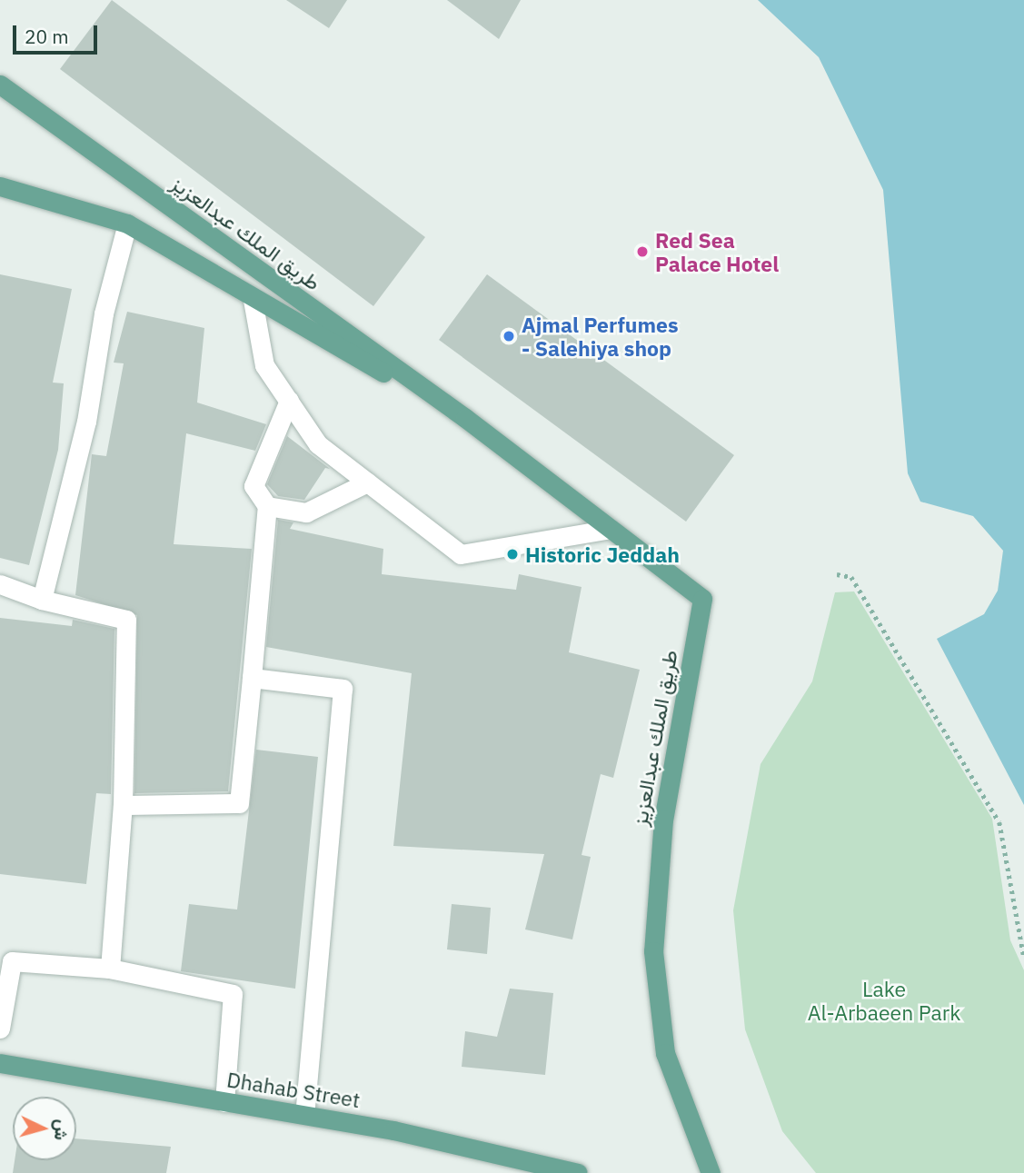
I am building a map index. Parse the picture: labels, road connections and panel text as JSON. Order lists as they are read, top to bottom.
{
  "streets": {
    "main road": ["طريق الملك عبدالعزيز", "Dhahab Street"]
  },
  "parks": ["Lake Al-Arbaeen Park"],
  "places": ["Red Sea Palace Hotel", "Ajmal Perfumes - Salehiya shop", "Historic Jeddah"],
  "scale_bar": "20 m",
  "north": "right"
}
